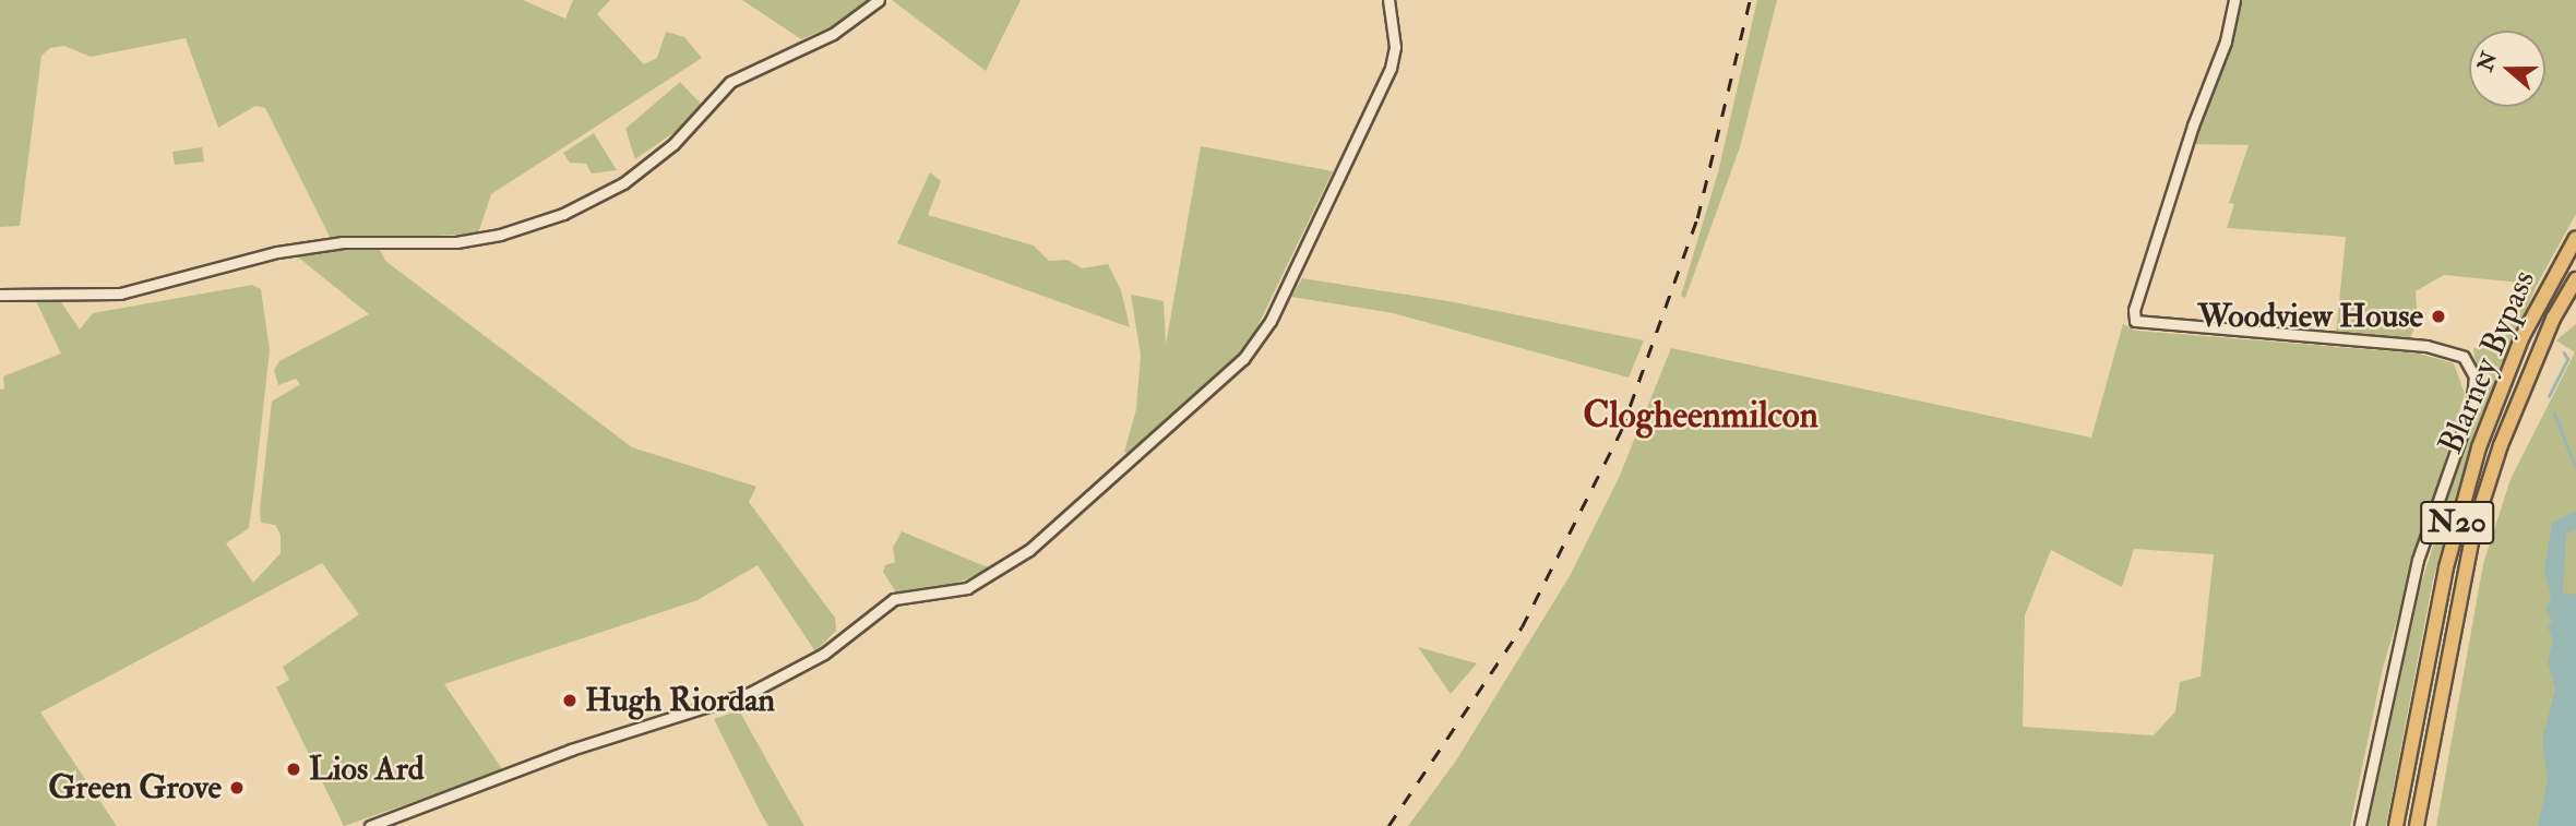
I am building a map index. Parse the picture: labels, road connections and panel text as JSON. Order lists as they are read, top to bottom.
{
  "streets": {
    "highway": ["Blarney Bypass", "N20"]
  },
  "districts": ["Clogheenmilcon"],
  "places": [
    "Woodview House",
    "Hugh Riordan",
    "Lios Ard",
    "Green Grove"
  ],
  "north": "left"
}
